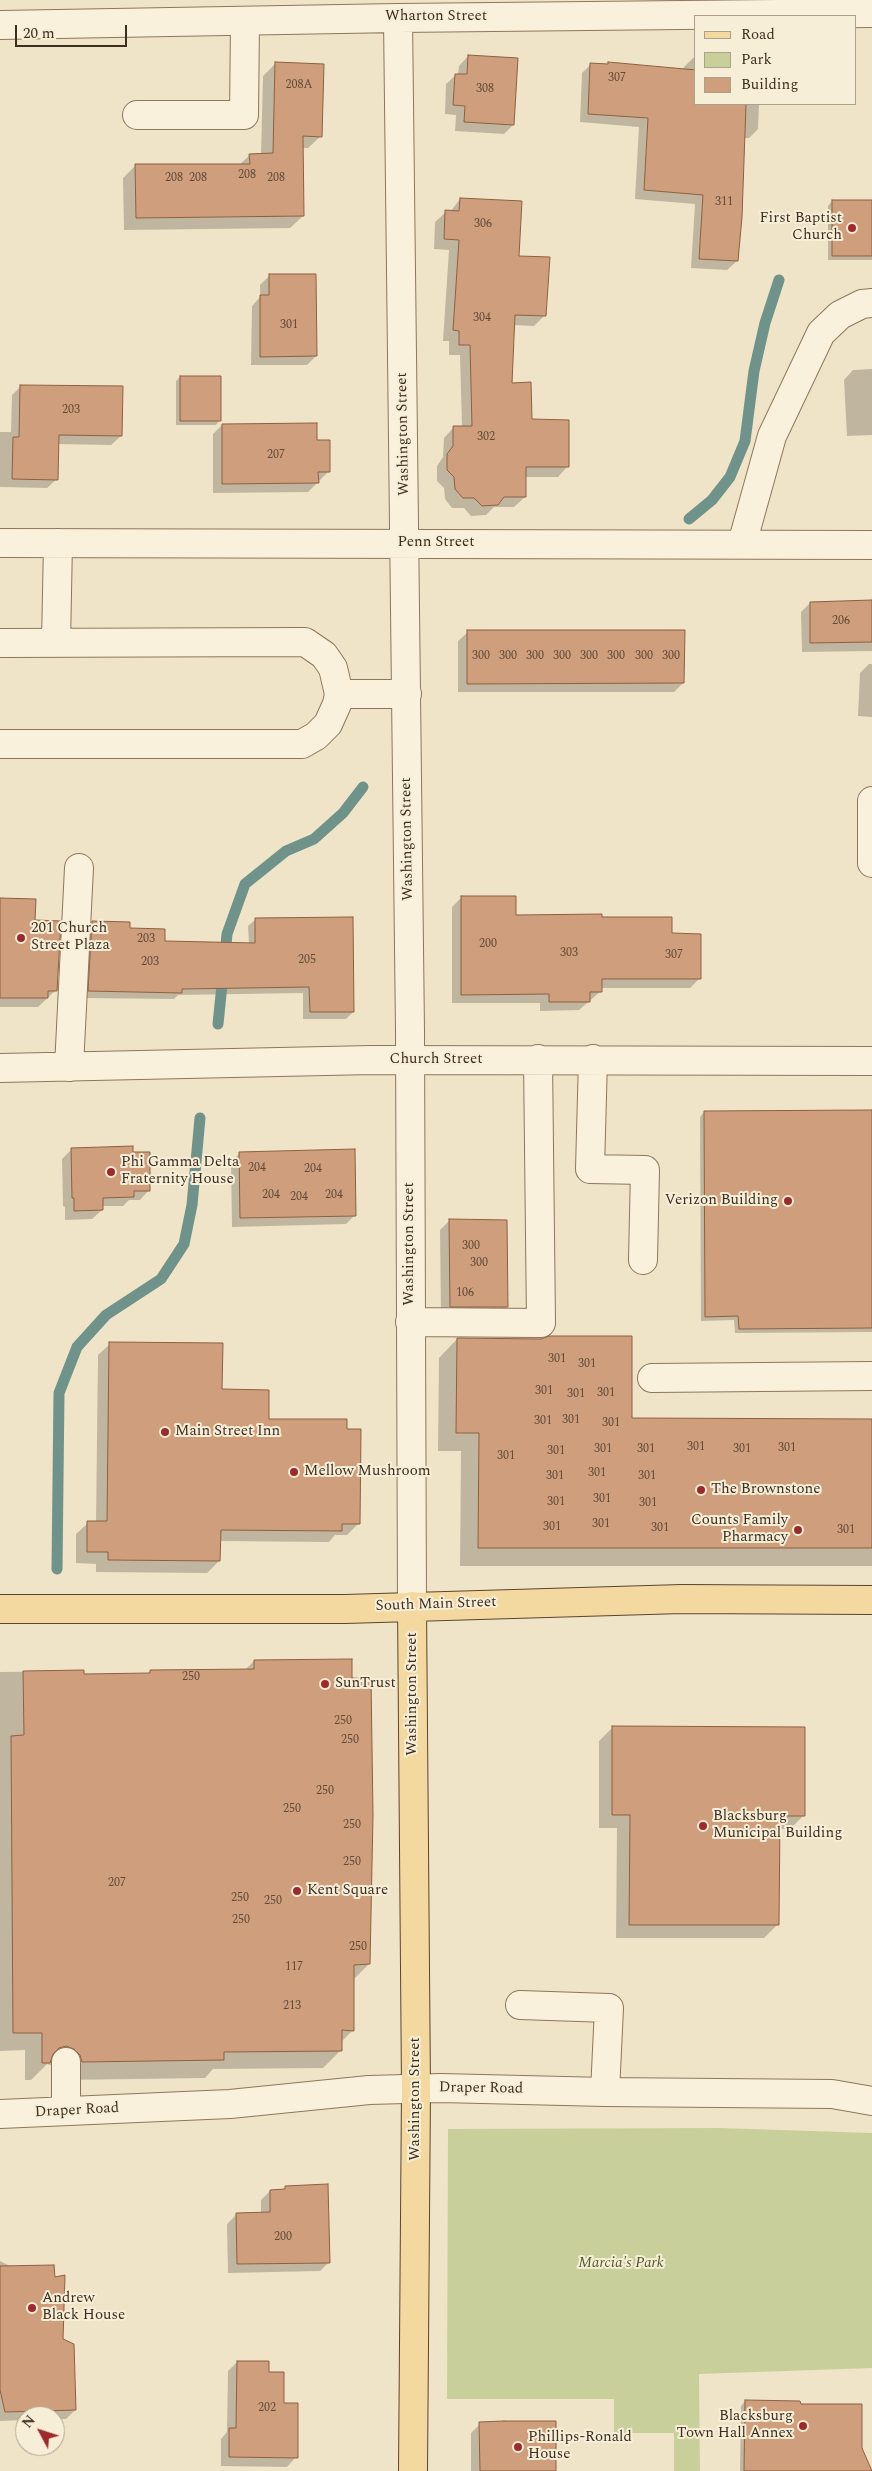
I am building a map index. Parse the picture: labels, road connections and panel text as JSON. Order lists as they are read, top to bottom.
{
  "streets": {
    "main road": ["Washington Street", "South Main Street"],
    "street": [
      "Wharton Street",
      "Penn Street",
      "Church Street",
      "Draper Road"
    ]
  },
  "crossings": [
    ["Wharton Street", "Washington Street"],
    ["Washington Street", "Penn Street"],
    ["Washington Street", "Church Street"],
    ["Washington Street", "South Main Street"],
    ["Washington Street", "Draper Road"]
  ],
  "parks": ["Marcia's Park"],
  "places": [
    "First Baptist Church",
    "201 Church Street Plaza",
    "Phi Gamma Delta Fraternity House",
    "Verizon Building",
    "Main Street Inn",
    "Mellow Mushroom",
    "The Brownstone",
    "Counts Family Pharmacy",
    "SunTrust",
    "Blacksburg Municipal Building",
    "Kent Square",
    "Andrew Black House",
    "Blacksburg Town Hall Annex",
    "Phillips-Ronald House"
  ],
  "house_numbers": [
    "307",
    "208A",
    "308",
    "208",
    "208",
    "208",
    "208",
    "311",
    "306",
    "304",
    "301",
    "203",
    "302",
    "207",
    "206",
    "300",
    "300",
    "300",
    "300",
    "300",
    "300",
    "300",
    "300",
    "203",
    "200",
    "303",
    "307",
    "205",
    "203",
    "204",
    "204",
    "204",
    "204",
    "204",
    "300",
    "300",
    "106",
    "301",
    "301",
    "301",
    "301",
    "301",
    "301",
    "301",
    "301",
    "301",
    "301",
    "301",
    "301",
    "301",
    "301",
    "301",
    "301",
    "301",
    "301",
    "301",
    "301",
    "301",
    "301",
    "301",
    "301",
    "301",
    "250",
    "250",
    "250",
    "250",
    "250",
    "250",
    "250",
    "207",
    "250",
    "250",
    "250",
    "250",
    "117",
    "213",
    "200",
    "202"
  ],
  "legend": ["Road", "Park", "Building"],
  "scale_bar": "20 m",
  "north": "top left"
}
